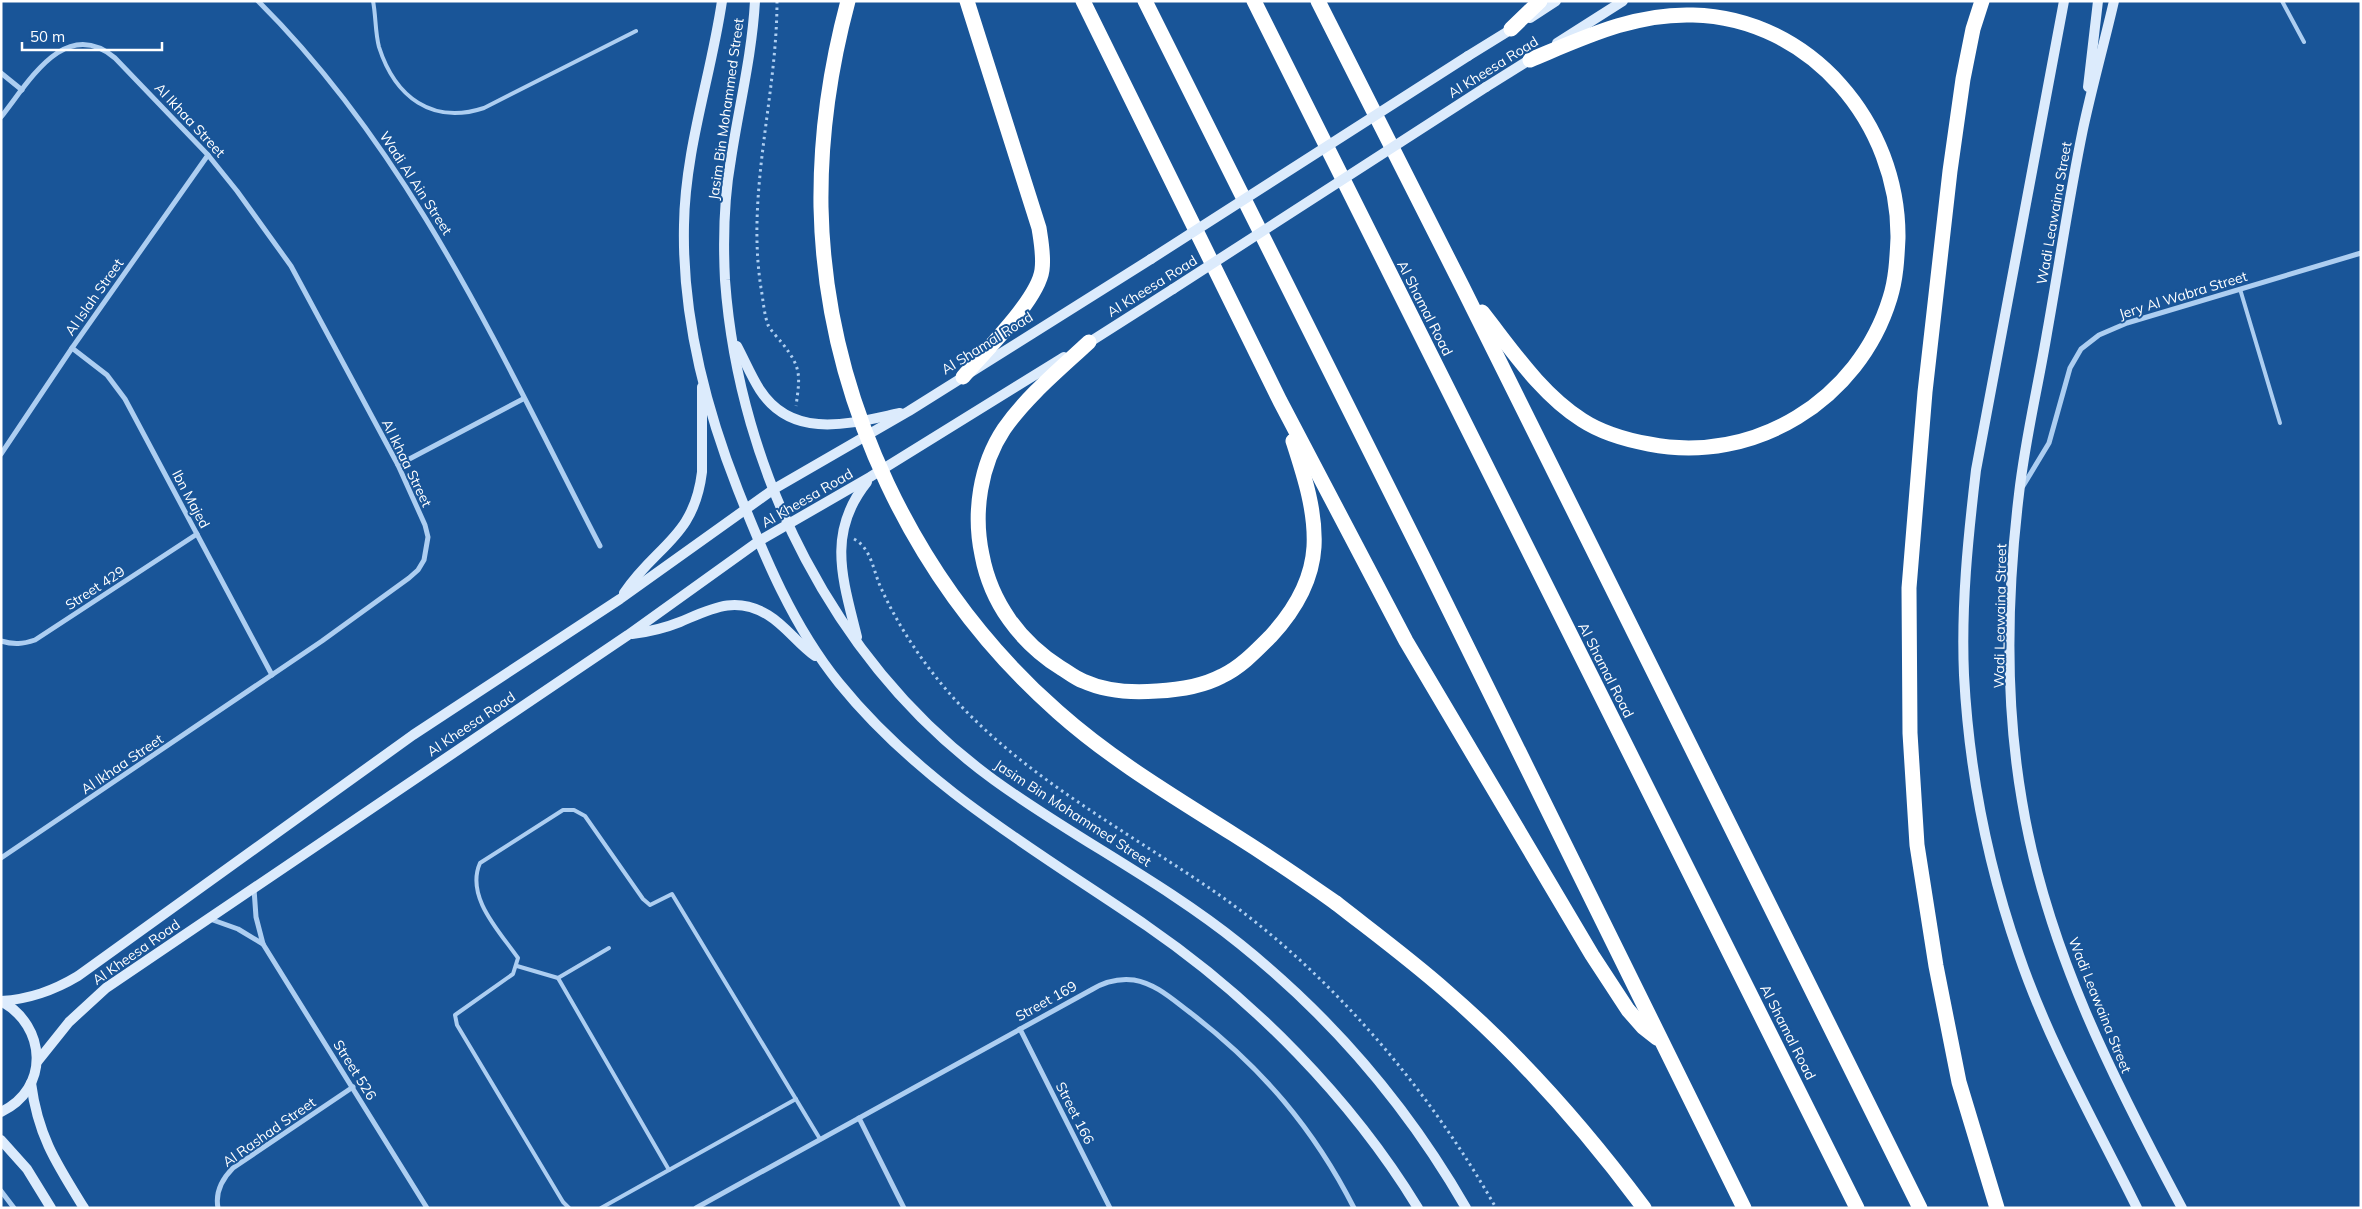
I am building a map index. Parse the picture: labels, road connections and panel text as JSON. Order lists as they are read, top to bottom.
{
  "streets": {
    "highway": ["Al Shamal Road"],
    "main road": ["Al Kheesa Road", "Jasim Bin Mohammed Street", "Wadi Leawaina Street"],
    "street": [
      "Al Ikhaa Street",
      "Wadi Al Ain Street",
      "Jery Al Wabra Street",
      "Al Islah Street",
      "Ibn Majed",
      "Street 429",
      "Street 169",
      "Street 526",
      "Street 166",
      "Al Rashad Street"
    ]
  },
  "crossings": [
    ["Al Kheesa Road", "Jasim Bin Mohammed Street"],
    ["Al Kheesa Road", "Al Shamal Road"],
    ["Al Kheesa Road", "Street 526"],
    ["Jasim Bin Mohammed Street", "Al Shamal Road"],
    ["Al Ikhaa Street", "Al Islah Street"],
    ["Al Ikhaa Street", "Ibn Majed"],
    ["Wadi Leawaina Street", "Jery Al Wabra Street"],
    ["Al Islah Street", "Ibn Majed"],
    ["Ibn Majed", "Street 429"],
    ["Street 169", "Street 166"],
    ["Street 526", "Al Rashad Street"]
  ],
  "scale_bar": "50 m"
}
